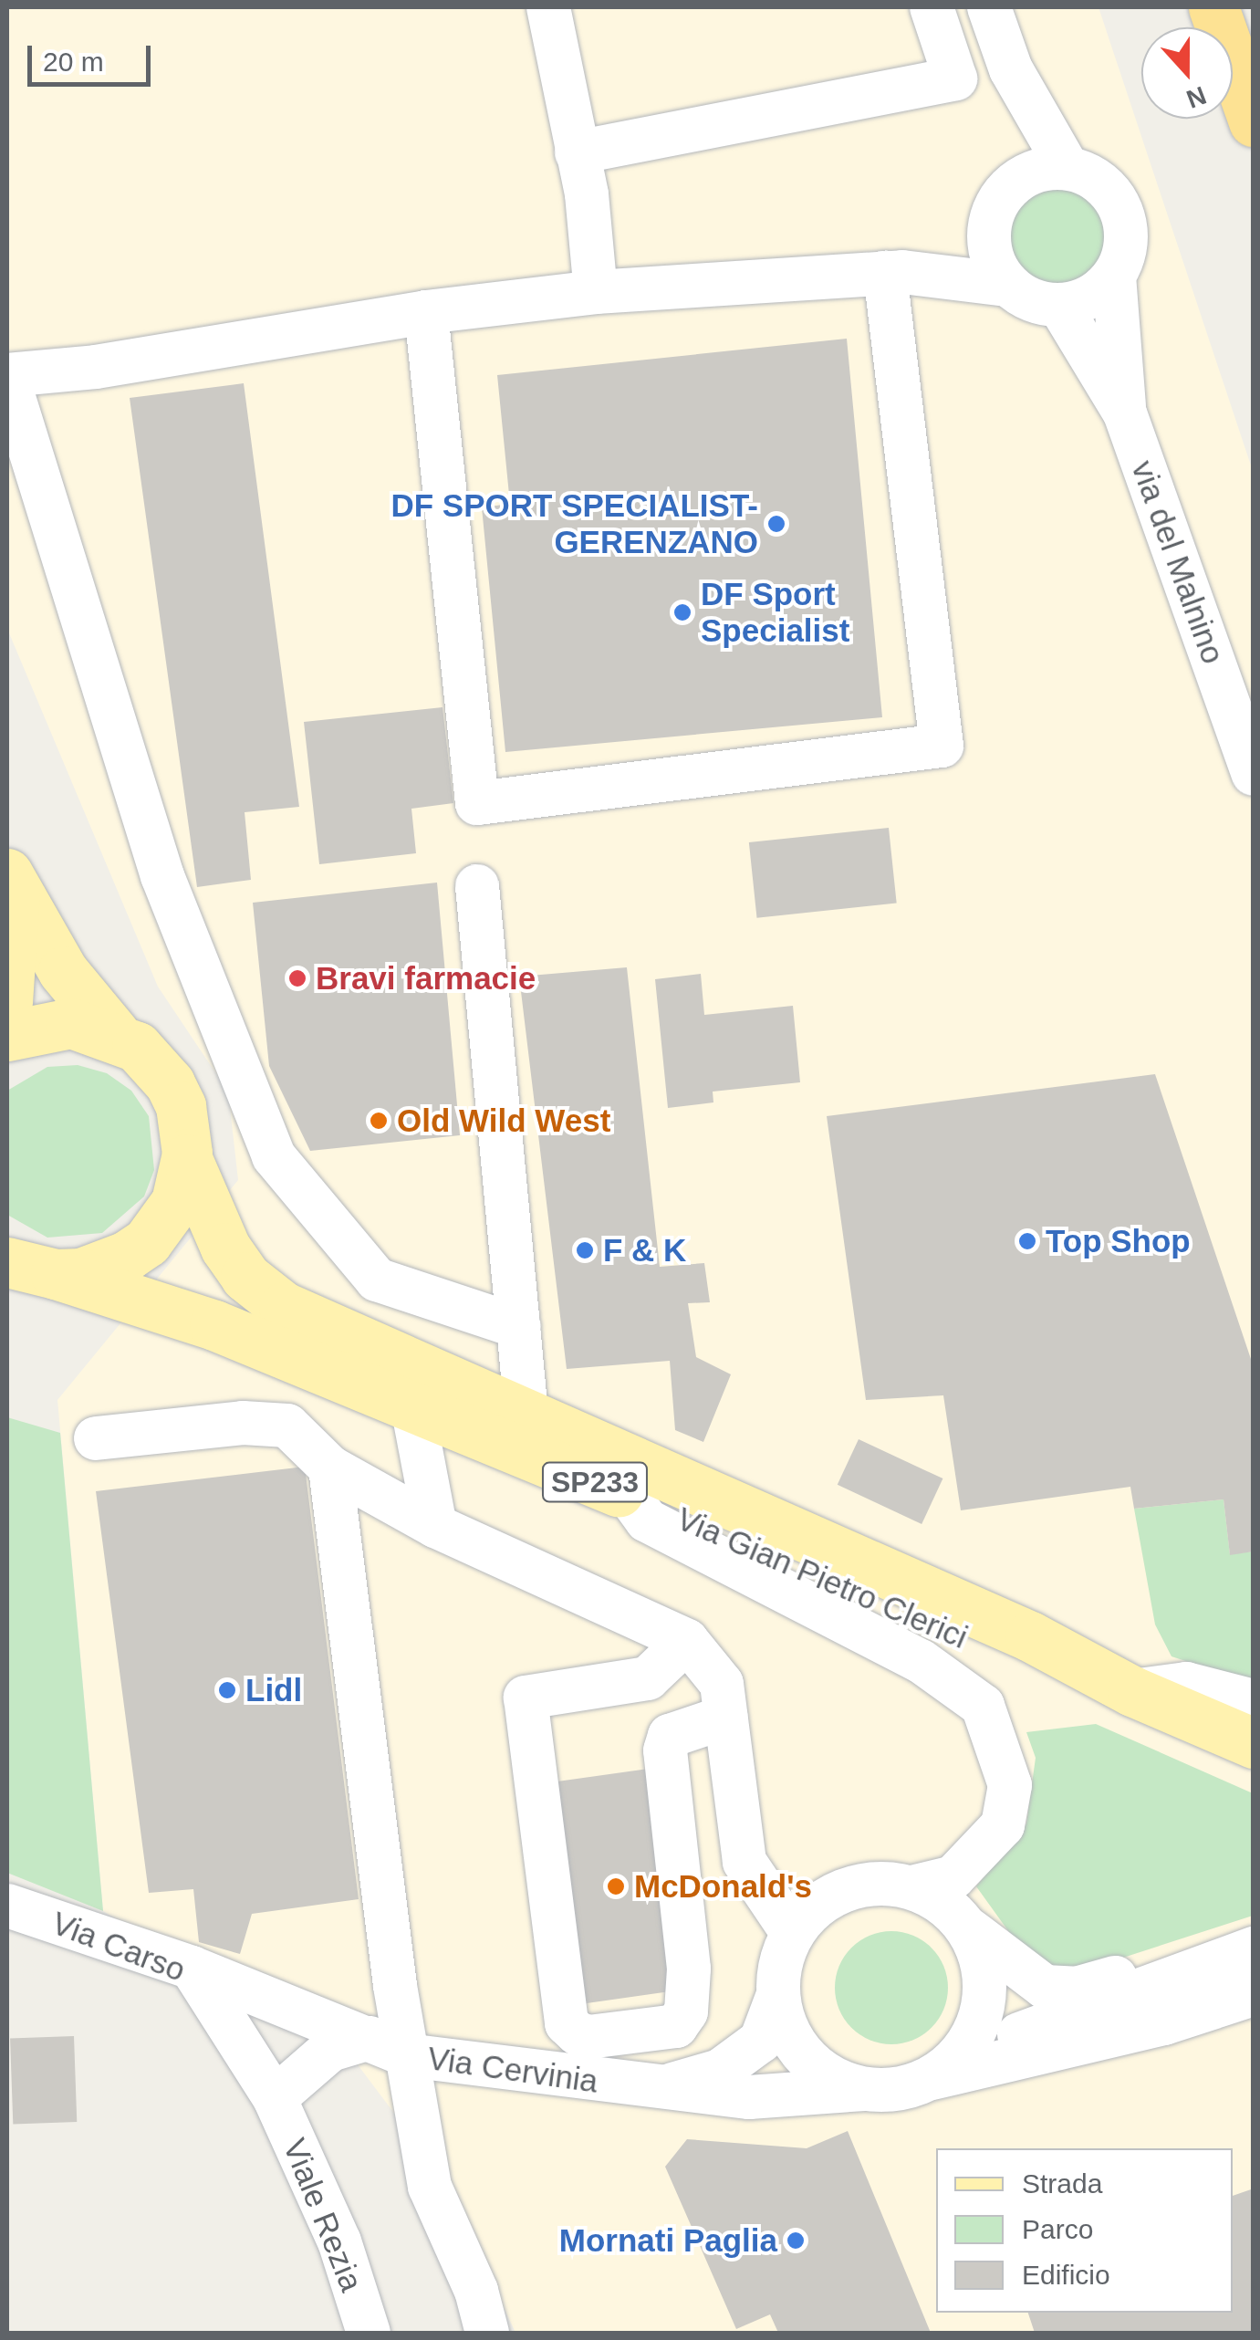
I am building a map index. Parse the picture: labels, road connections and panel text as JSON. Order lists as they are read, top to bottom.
{
  "streets": {
    "main road": ["SP233", "Via Gian Pietro Clerici"],
    "street": [
      "via del Malnino",
      "Via Carso",
      "Via Cervinia",
      "Viale Rezia"
    ]
  },
  "crossings": [
    ["SP233", "Via Gian Pietro Clerici"],
    ["Via Carso", "Via Cervinia"],
    ["Via Carso", "Viale Rezia"],
    ["Via Cervinia", "Viale Rezia"]
  ],
  "places": [
    "DF SPORT SPECIALIST- GERENZANO",
    "DF Sport Specialist",
    "Bravi farmacie",
    "Old Wild West",
    "Top Shop",
    "F & K",
    "Lidl",
    "McDonald's",
    "Mornati Paglia"
  ],
  "legend": ["Strada", "Parco", "Edificio"],
  "scale_bar": "20 m",
  "north": "bottom"
}
